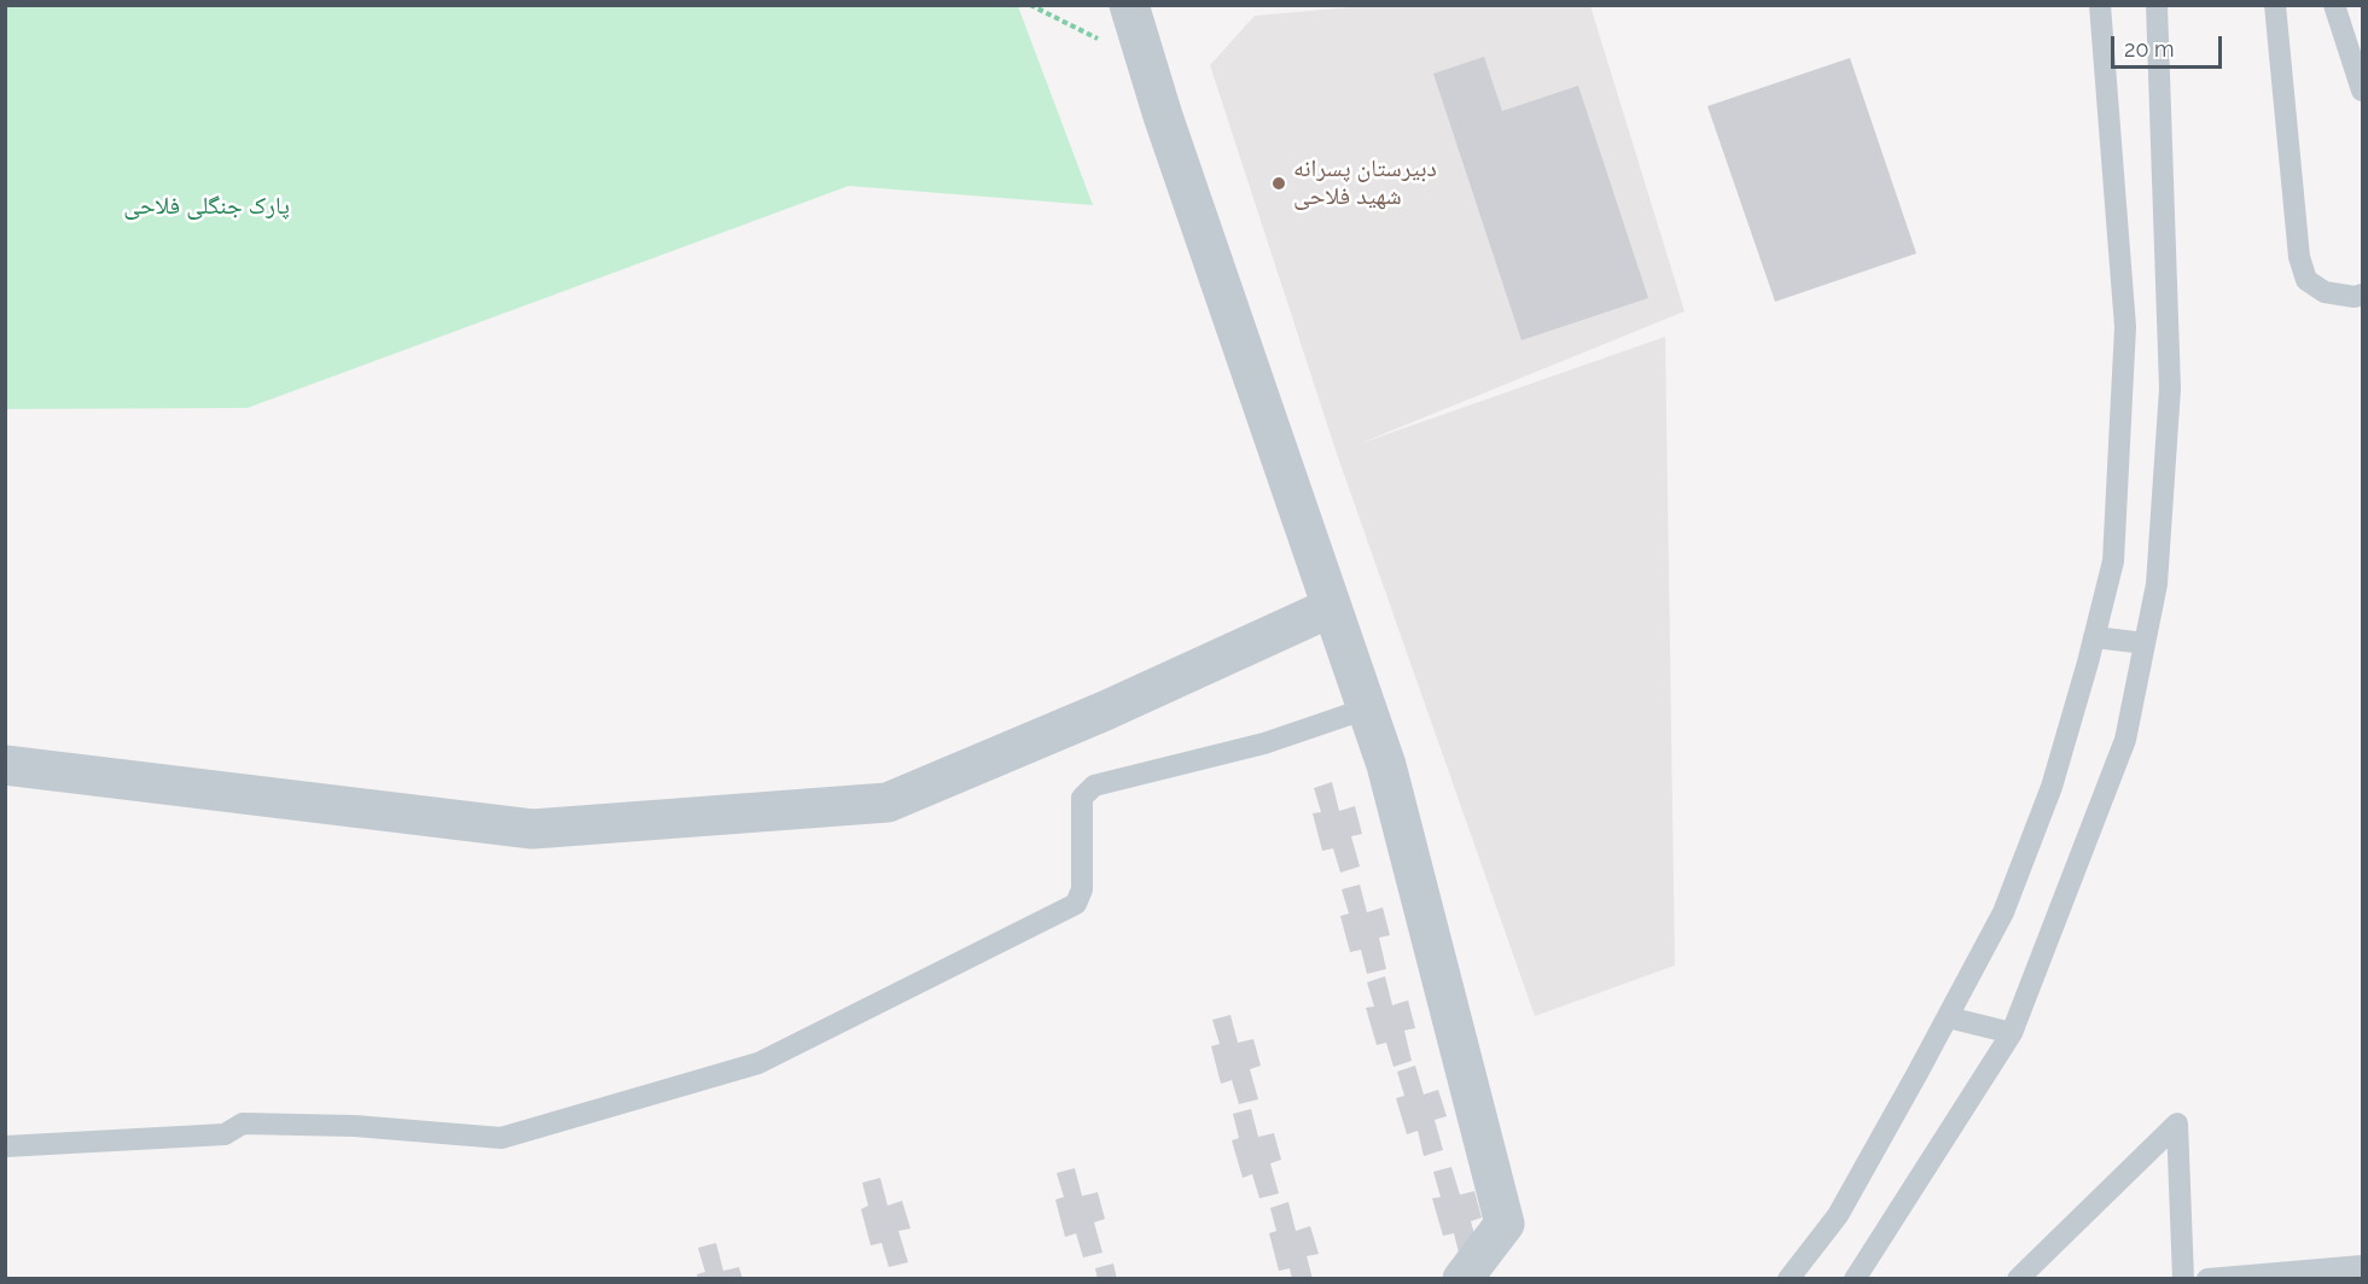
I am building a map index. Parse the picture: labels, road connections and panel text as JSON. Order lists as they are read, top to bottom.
{
  "parks": ["پارک جنگلی فلاحی"],
  "places": ["دبیرستان پسرانه شهید فلاحی"],
  "scale_bar": "20 m"
}
